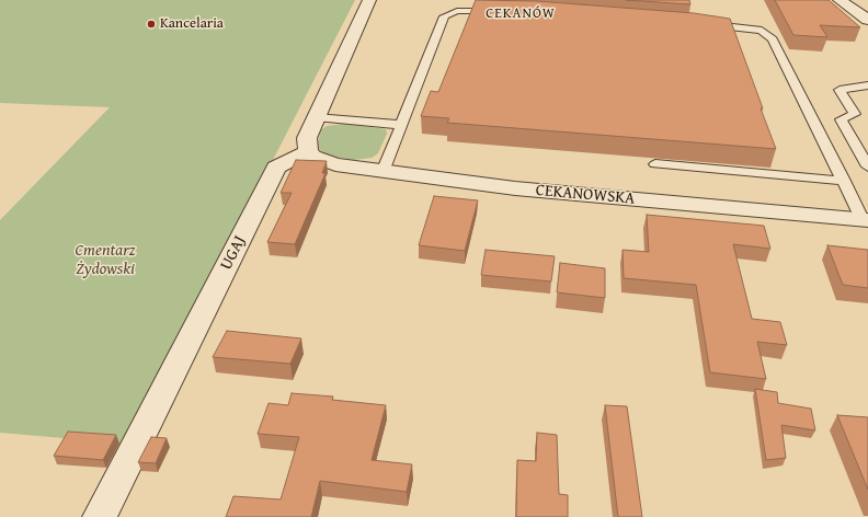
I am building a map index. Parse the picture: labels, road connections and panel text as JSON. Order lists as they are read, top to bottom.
{
  "streets": {
    "street": ["CEKANOWSKA", "UGAJ"]
  },
  "crossings": [
    ["CEKANOWSKA", "UGAJ"]
  ],
  "districts": ["CEKANÓW"],
  "parks": ["Cmentarz Żydowski"],
  "places": ["Kancelaria"]
}
